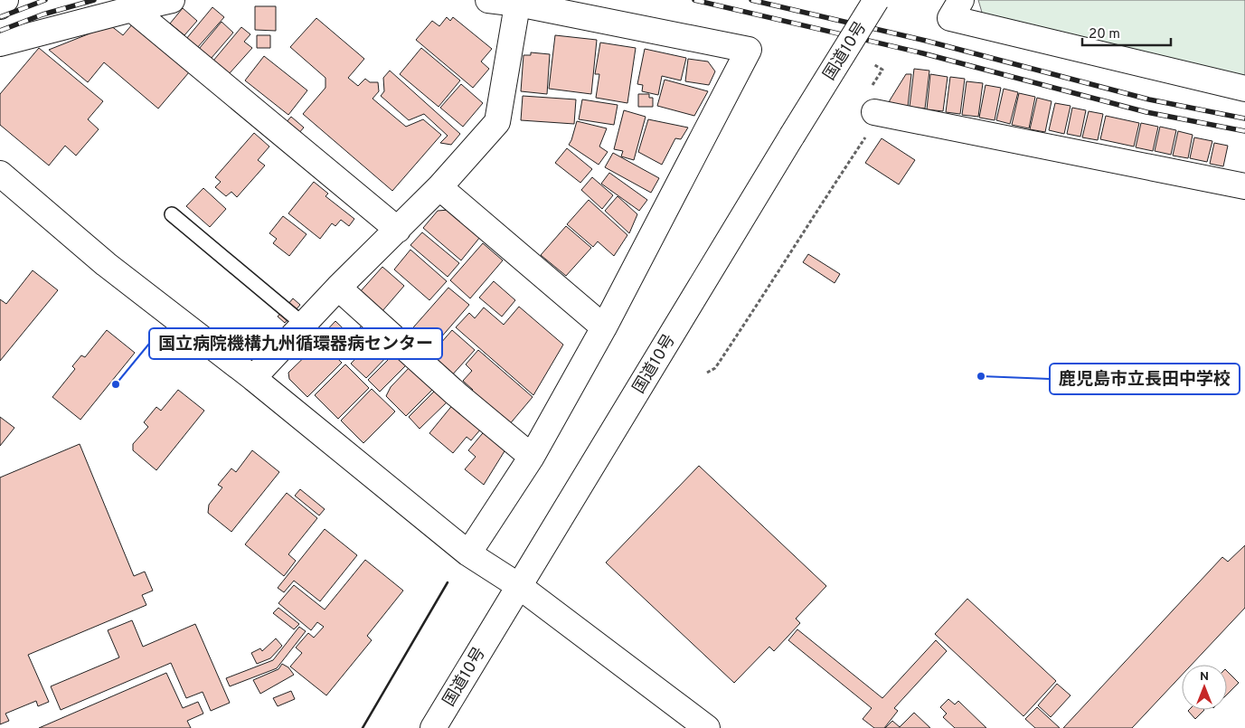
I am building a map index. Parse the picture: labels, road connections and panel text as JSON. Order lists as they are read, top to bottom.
{
  "streets": {
    "main road": ["国道10号"]
  },
  "places": ["鹿児島市立長田中学校", "国立病院機構九州循環器病センター"],
  "scale_bar": "20 m",
  "north": "top"
}
